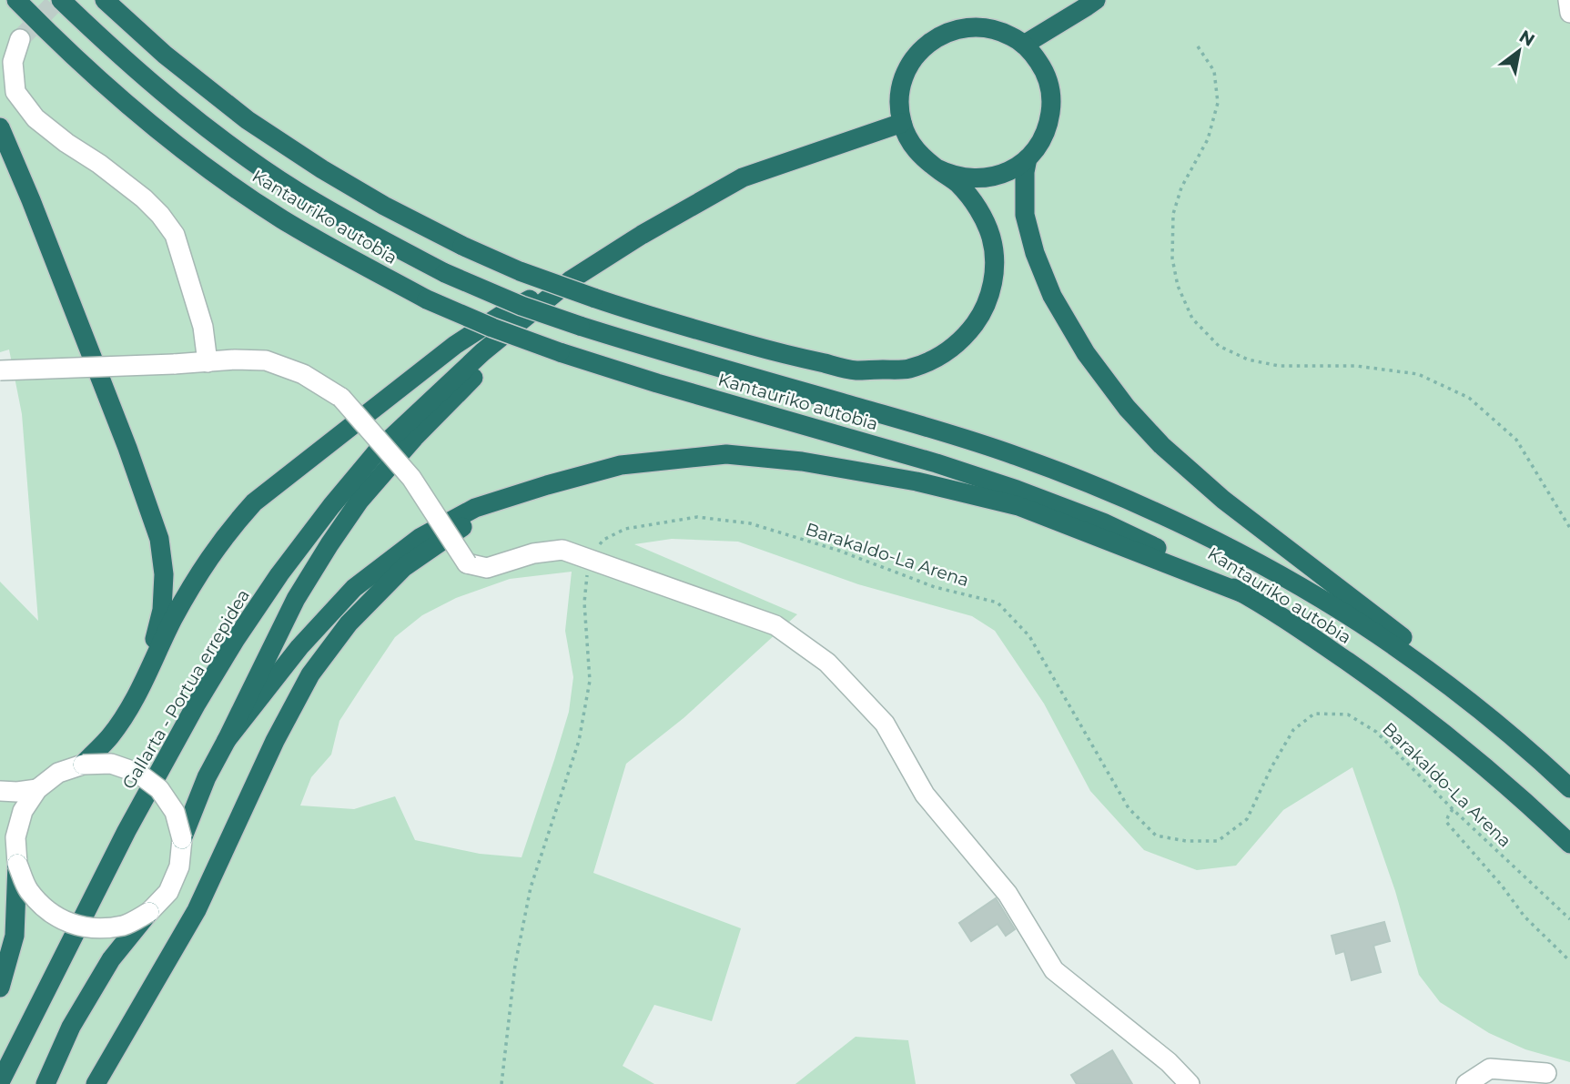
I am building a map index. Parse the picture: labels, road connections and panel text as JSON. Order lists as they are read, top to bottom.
{
  "streets": {
    "highway": ["Kantauriko autobia", "Gallarta - Portua errepidea"],
    "path": ["Barakaldo-La Arena"]
  },
  "north": "top right"
}
